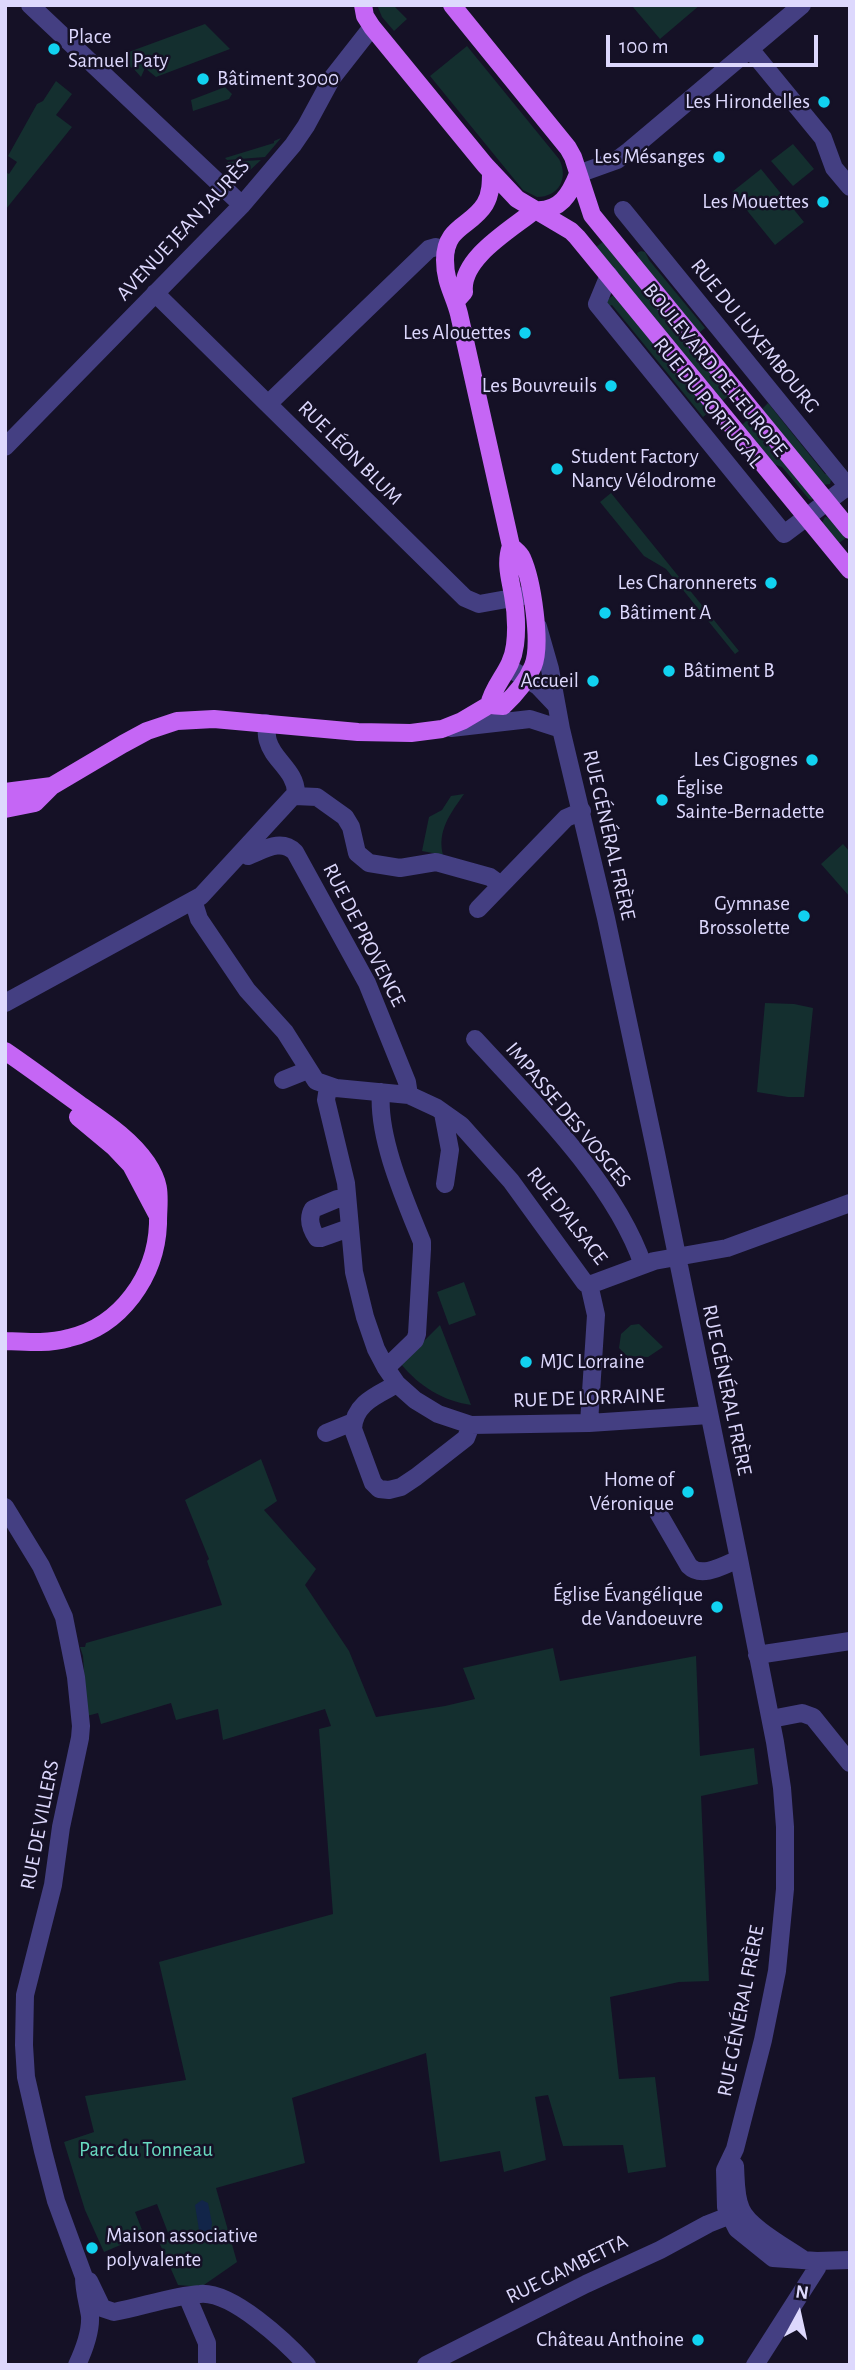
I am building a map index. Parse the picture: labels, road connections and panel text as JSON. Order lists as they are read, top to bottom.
{
  "streets": {
    "main road": ["BOULEVARD DE L'EUROPE"],
    "street": [
      "AVENUE JEAN JAURÈS",
      "RUE DU LUXEMBOURG",
      "RUE DU PORTUGAL",
      "RUE LÉON BLUM",
      "RUE GÉNÉRAL FRÈRE",
      "RUE DE PROVENCE",
      "IMPASSE DES VOSGES",
      "RUE D'ALSACE",
      "RUE DE LORRAINE",
      "RUE DE VILLERS",
      "RUE GAMBETTA"
    ]
  },
  "crossings": [
    ["AVENUE JEAN JAURÈS", "BOULEVARD DE L'EUROPE"],
    ["AVENUE JEAN JAURÈS", "RUE LÉON BLUM"],
    ["RUE DU LUXEMBOURG", "BOULEVARD DE L'EUROPE"],
    ["RUE DU LUXEMBOURG", "RUE DU PORTUGAL"],
    ["BOULEVARD DE L'EUROPE", "RUE DU PORTUGAL"],
    ["RUE GÉNÉRAL FRÈRE", "RUE D'ALSACE"],
    ["RUE GÉNÉRAL FRÈRE", "RUE DE LORRAINE"],
    ["RUE GÉNÉRAL FRÈRE", "RUE GAMBETTA"],
    ["RUE DE PROVENCE", "RUE D'ALSACE"],
    ["IMPASSE DES VOSGES", "RUE D'ALSACE"],
    ["RUE D'ALSACE", "RUE DE LORRAINE"]
  ],
  "parks": ["Parc du Tonneau"],
  "places": [
    "Place Samuel Paty",
    "Bâtiment 3000",
    "Les Hirondelles",
    "Les Mésanges",
    "Les Mouettes",
    "Les Alouettes",
    "Les Bouvreuils",
    "Student Factory Nancy Vélodrome",
    "Les Charonnerets",
    "Bâtiment A",
    "Bâtiment B",
    "Accueil",
    "Les Cigognes",
    "Église Sainte-Bernadette",
    "Gymnase Brossolette",
    "MJC Lorraine",
    "Home of Véronique",
    "Église Évangélique de Vandoeuvre",
    "Maison associative polyvalente",
    "Château Anthoine"
  ],
  "scale_bar": "100 m",
  "north": "top"
}
